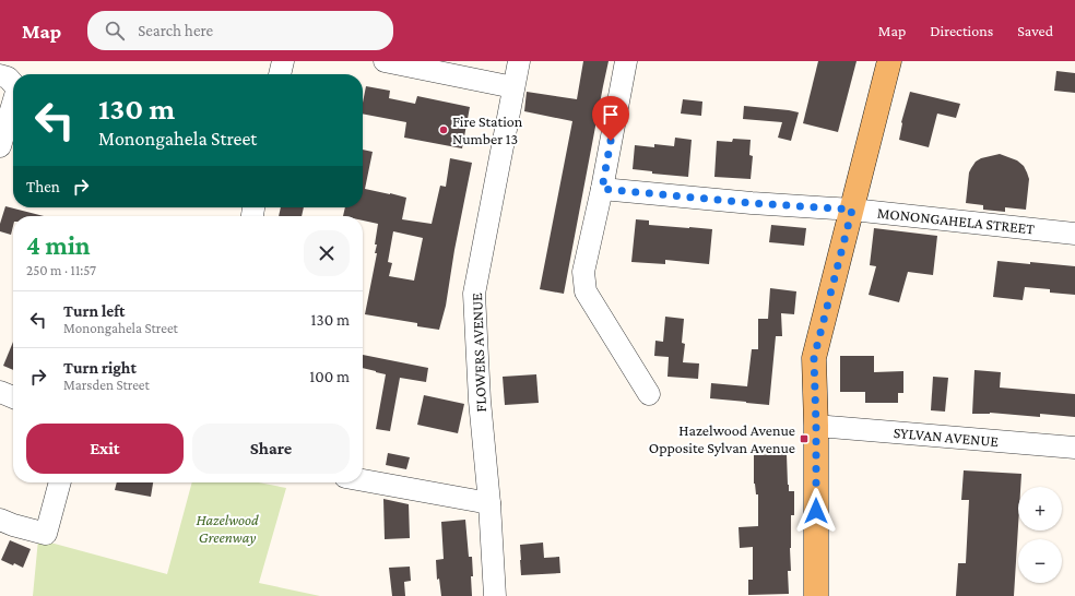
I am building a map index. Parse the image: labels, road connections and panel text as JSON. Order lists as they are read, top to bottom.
{
  "streets": {
    "street": ["MONONGAHELA STREET", "FLOWERS AVENUE", "SYLVAN AVENUE"]
  },
  "parks": ["Hazelwood Greenway"],
  "places": {
    "other": ["Fire Station Number 13"],
    "transit": ["Hazelwood Avenue Opposite Sylvan Avenue"]
  },
  "page": {
    "header": "Map",
    "search": "Search here",
    "nav": ["Map", "Directions", "Saved"],
    "turn": ["130 m", "Monongahela Street"],
    "then": "Then",
    "heading": ["4 min", "250 m · 11:57"],
    "list": [
      {
        "name": "Turn left",
        "note": "Monongahela Street",
        "value": "130 m"
      },
      {
        "name": "Turn right",
        "note": "Marsden Street",
        "value": "100 m"
      }
    ],
    "buttons": ["Exit", "Share"],
    "map_buttons": ["+", "−"]
  }
}
